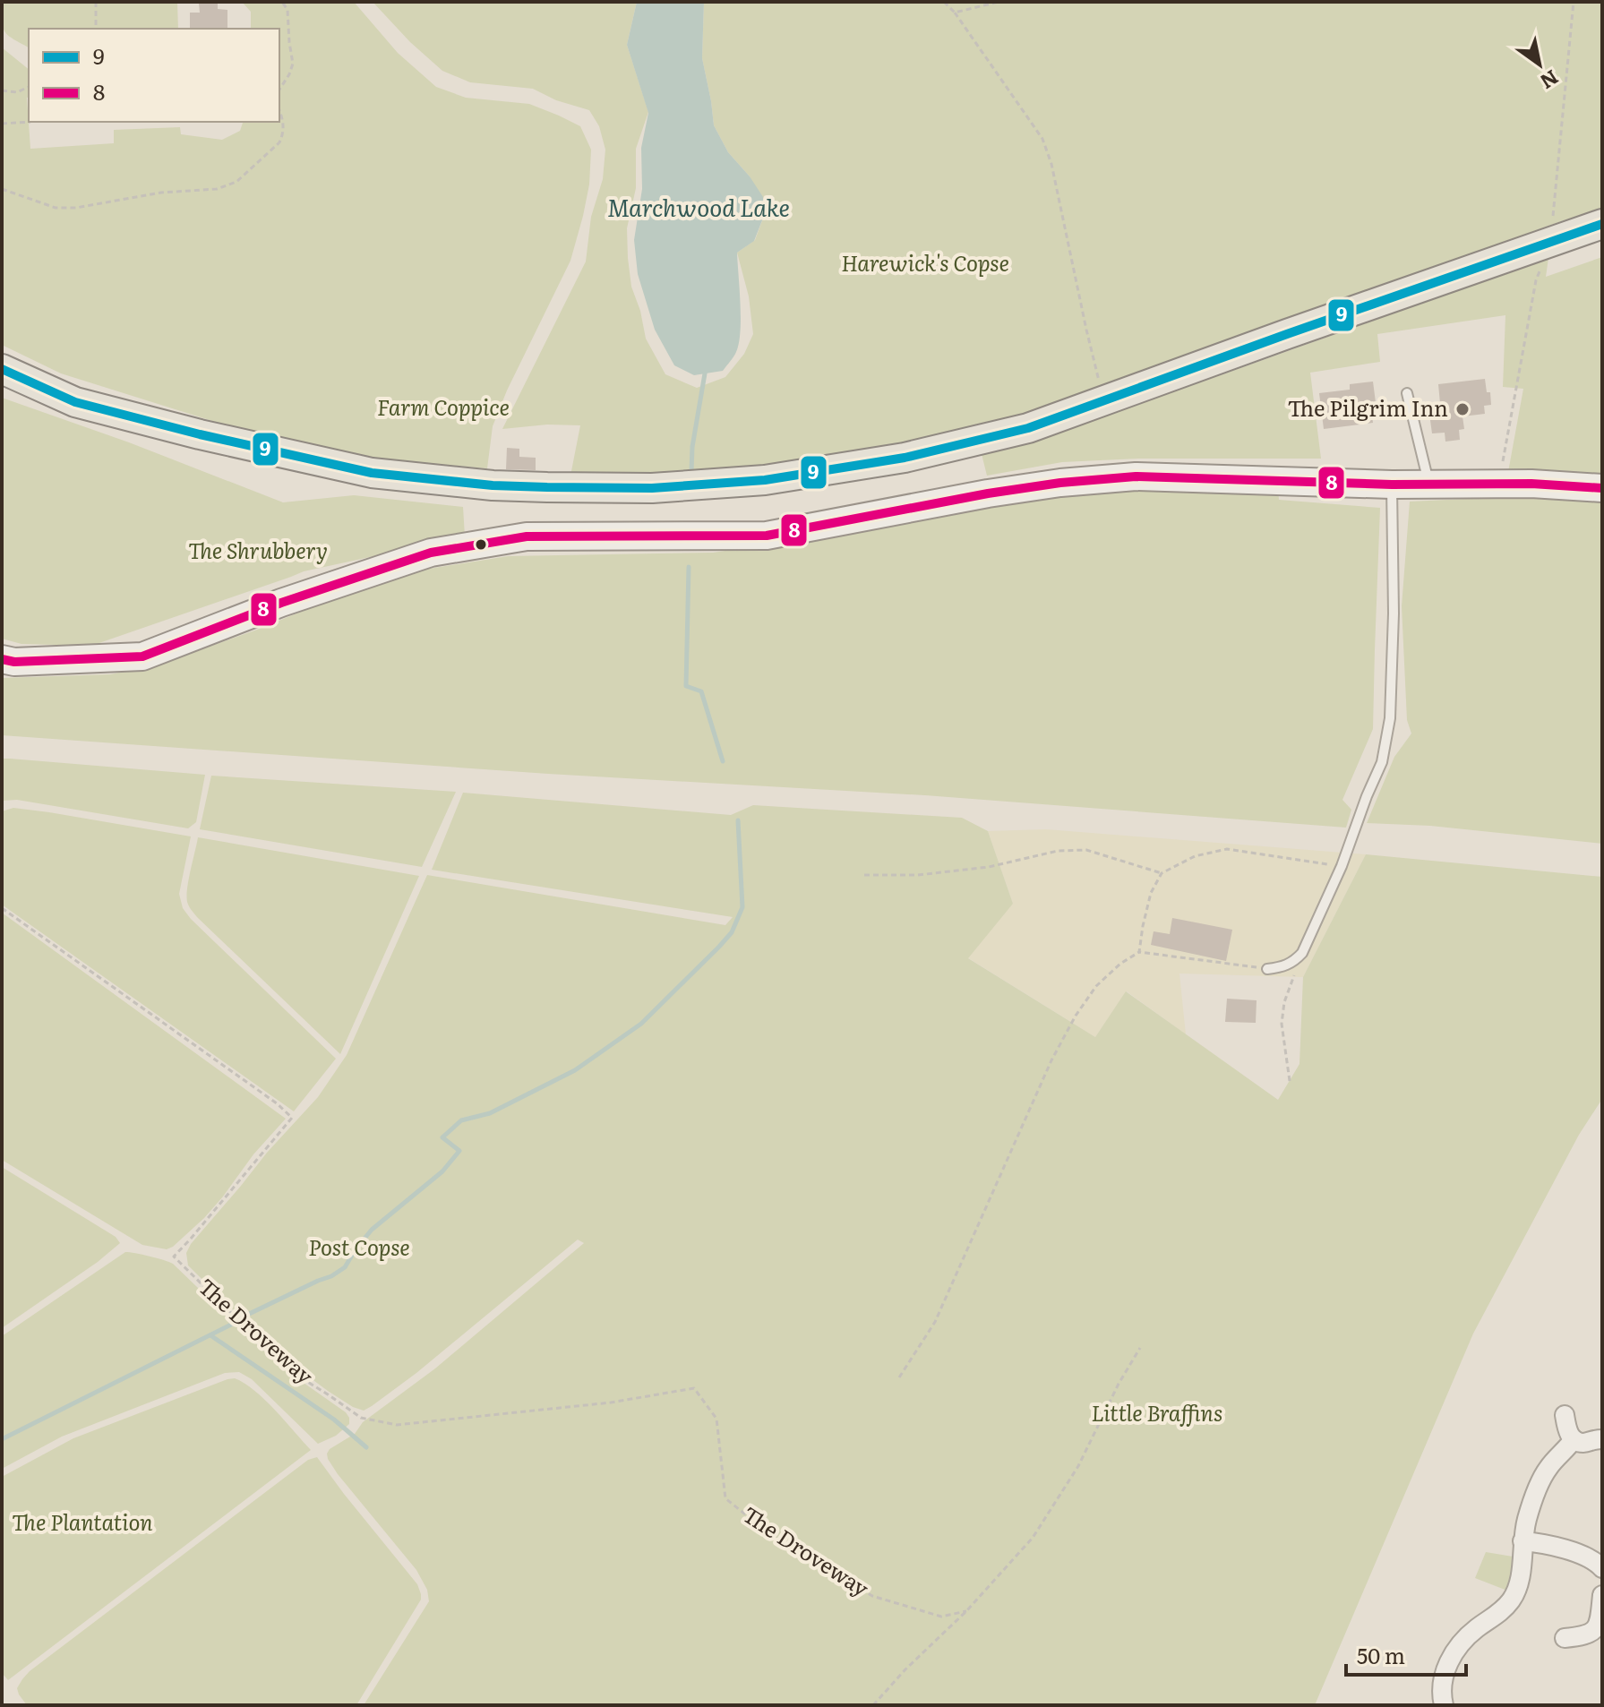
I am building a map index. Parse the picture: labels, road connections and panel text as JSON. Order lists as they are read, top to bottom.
{
  "streets": {
    "path": ["The Droveway"]
  },
  "water": ["Marchwood Lake"],
  "parks": [
    "Harewick's Copse",
    "Farm Coppice",
    "The Shrubbery",
    "Post Copse",
    "Little Braffins",
    "The Plantation"
  ],
  "places": ["The Pilgrim Inn"],
  "lines": ["transit line 9", "transit line 8"],
  "legend": ["9", "8"],
  "scale_bar": "50 m",
  "north": "bottom right"
}
